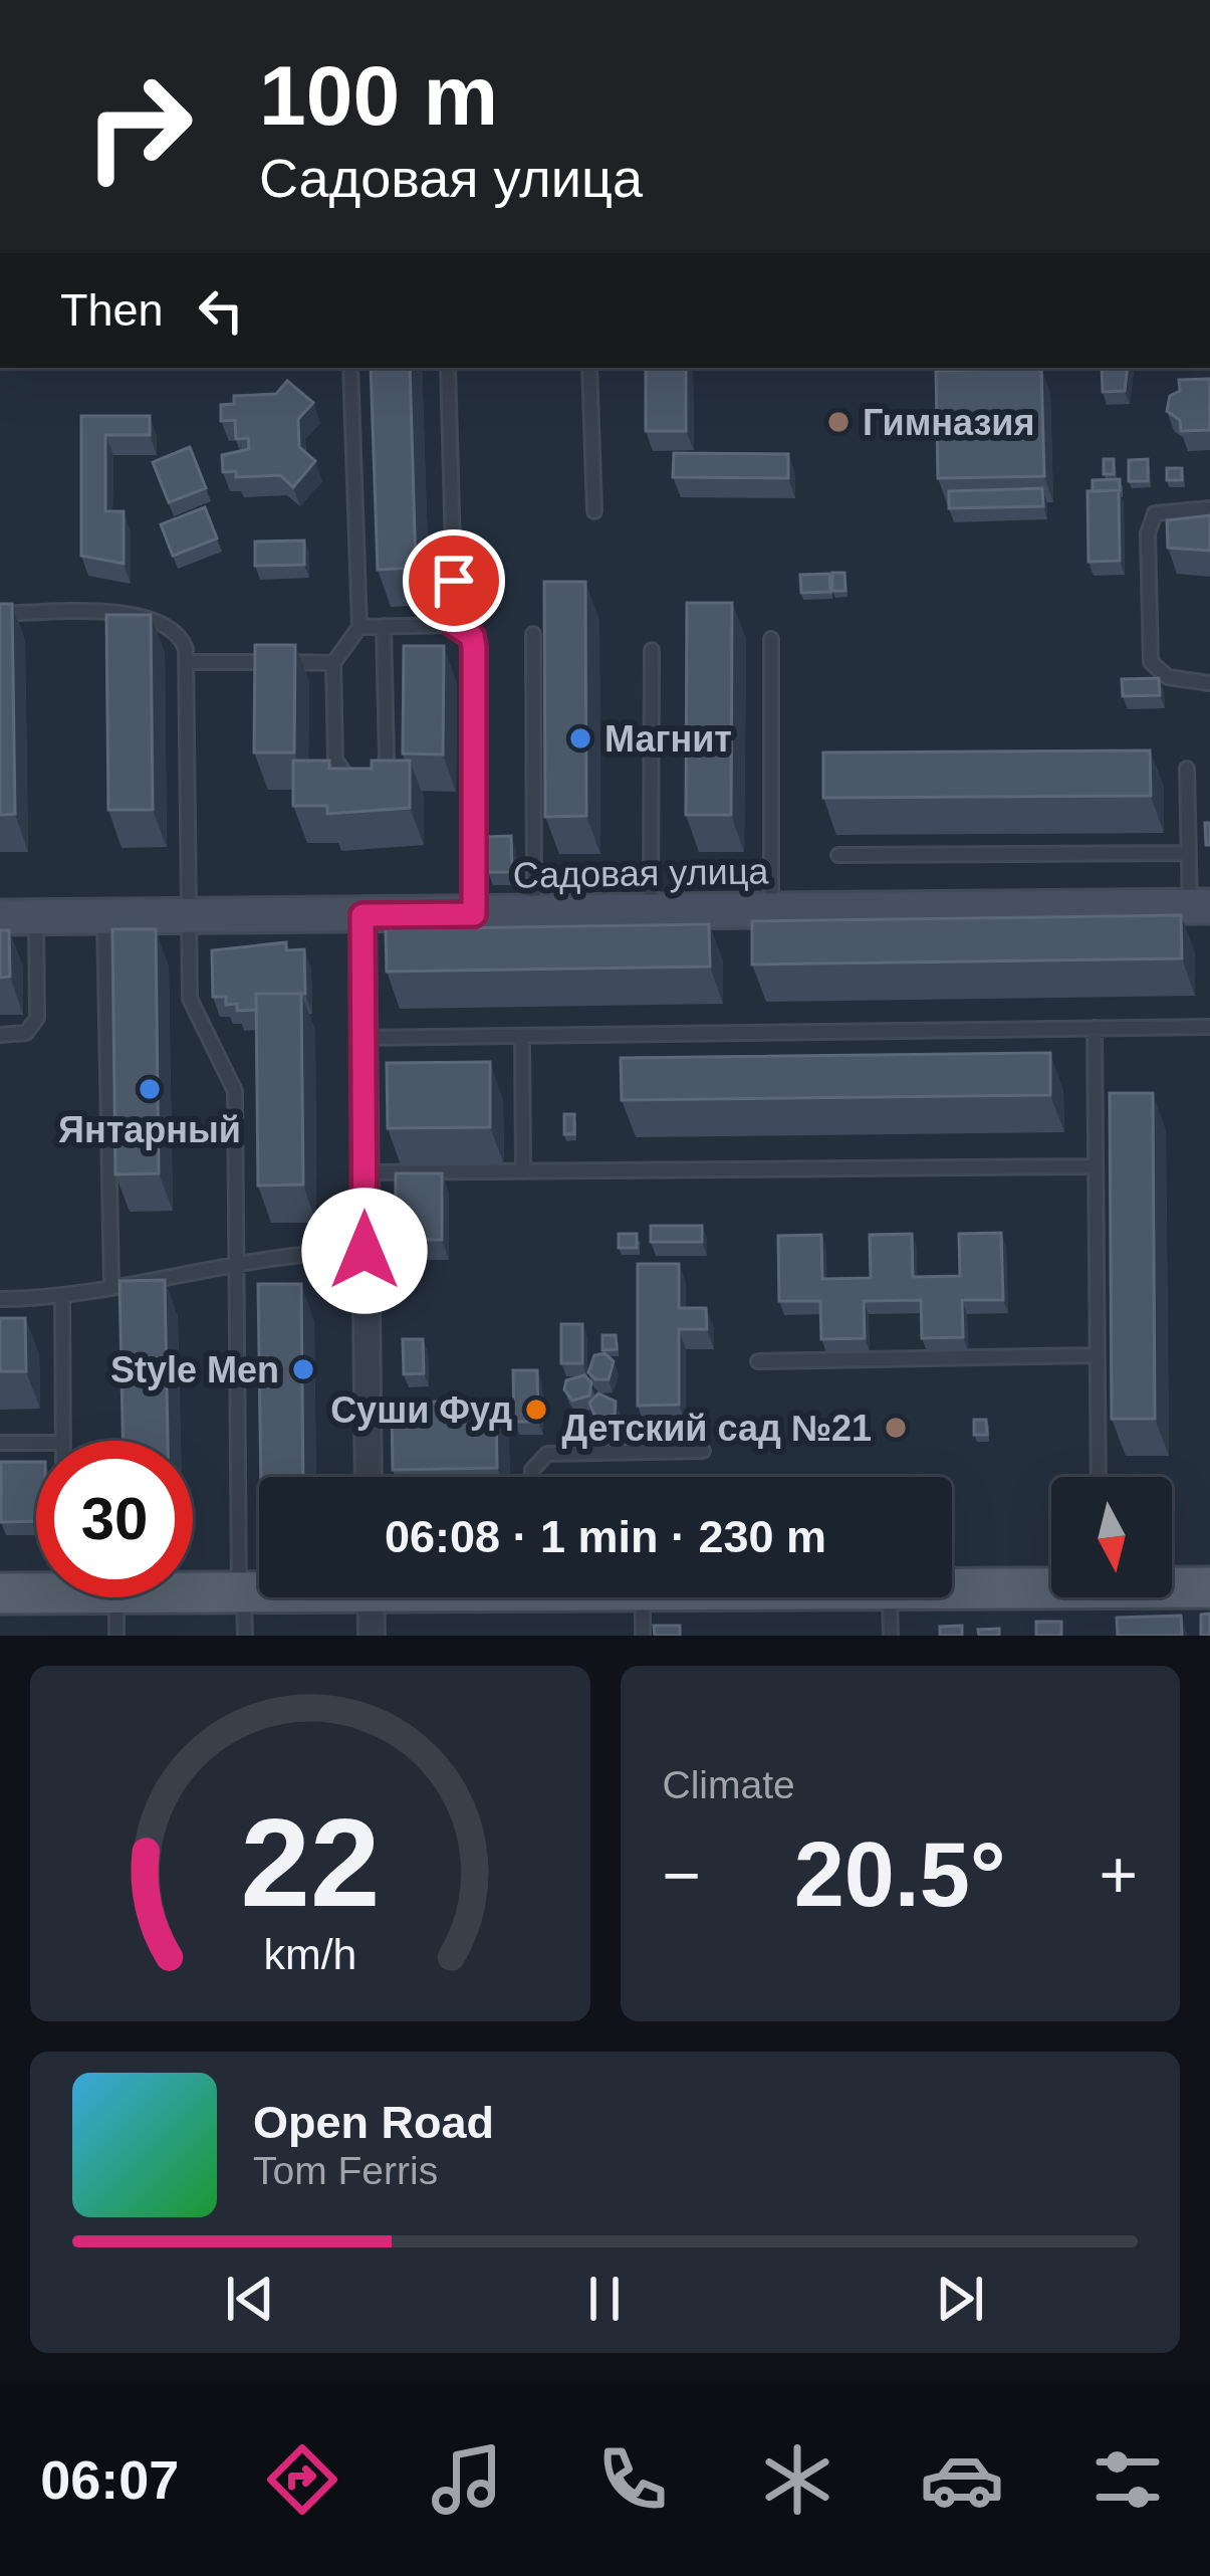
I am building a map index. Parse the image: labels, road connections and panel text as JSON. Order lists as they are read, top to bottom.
{
  "streets": {
    "street": ["Садовая улица"]
  },
  "places": [
    "Гимназия",
    "Магнит",
    "Янтарный",
    "Style Men",
    "Суши Фуд",
    "Детский сад №21"
  ],
  "north": "bottom",
  "page": {
    "turn": ["100 m", "Садовая улица"],
    "then": "Then",
    "limit": "30",
    "trip": "06:08 · 1 min · 230 m",
    "tile": "Climate",
    "heat": ["−", "20.5°", "+"],
    "song": ["Open Road", "Tom Ferris"],
    "tabs": "06:07",
    "gauge": ["22", "km/h"]
  }
}
